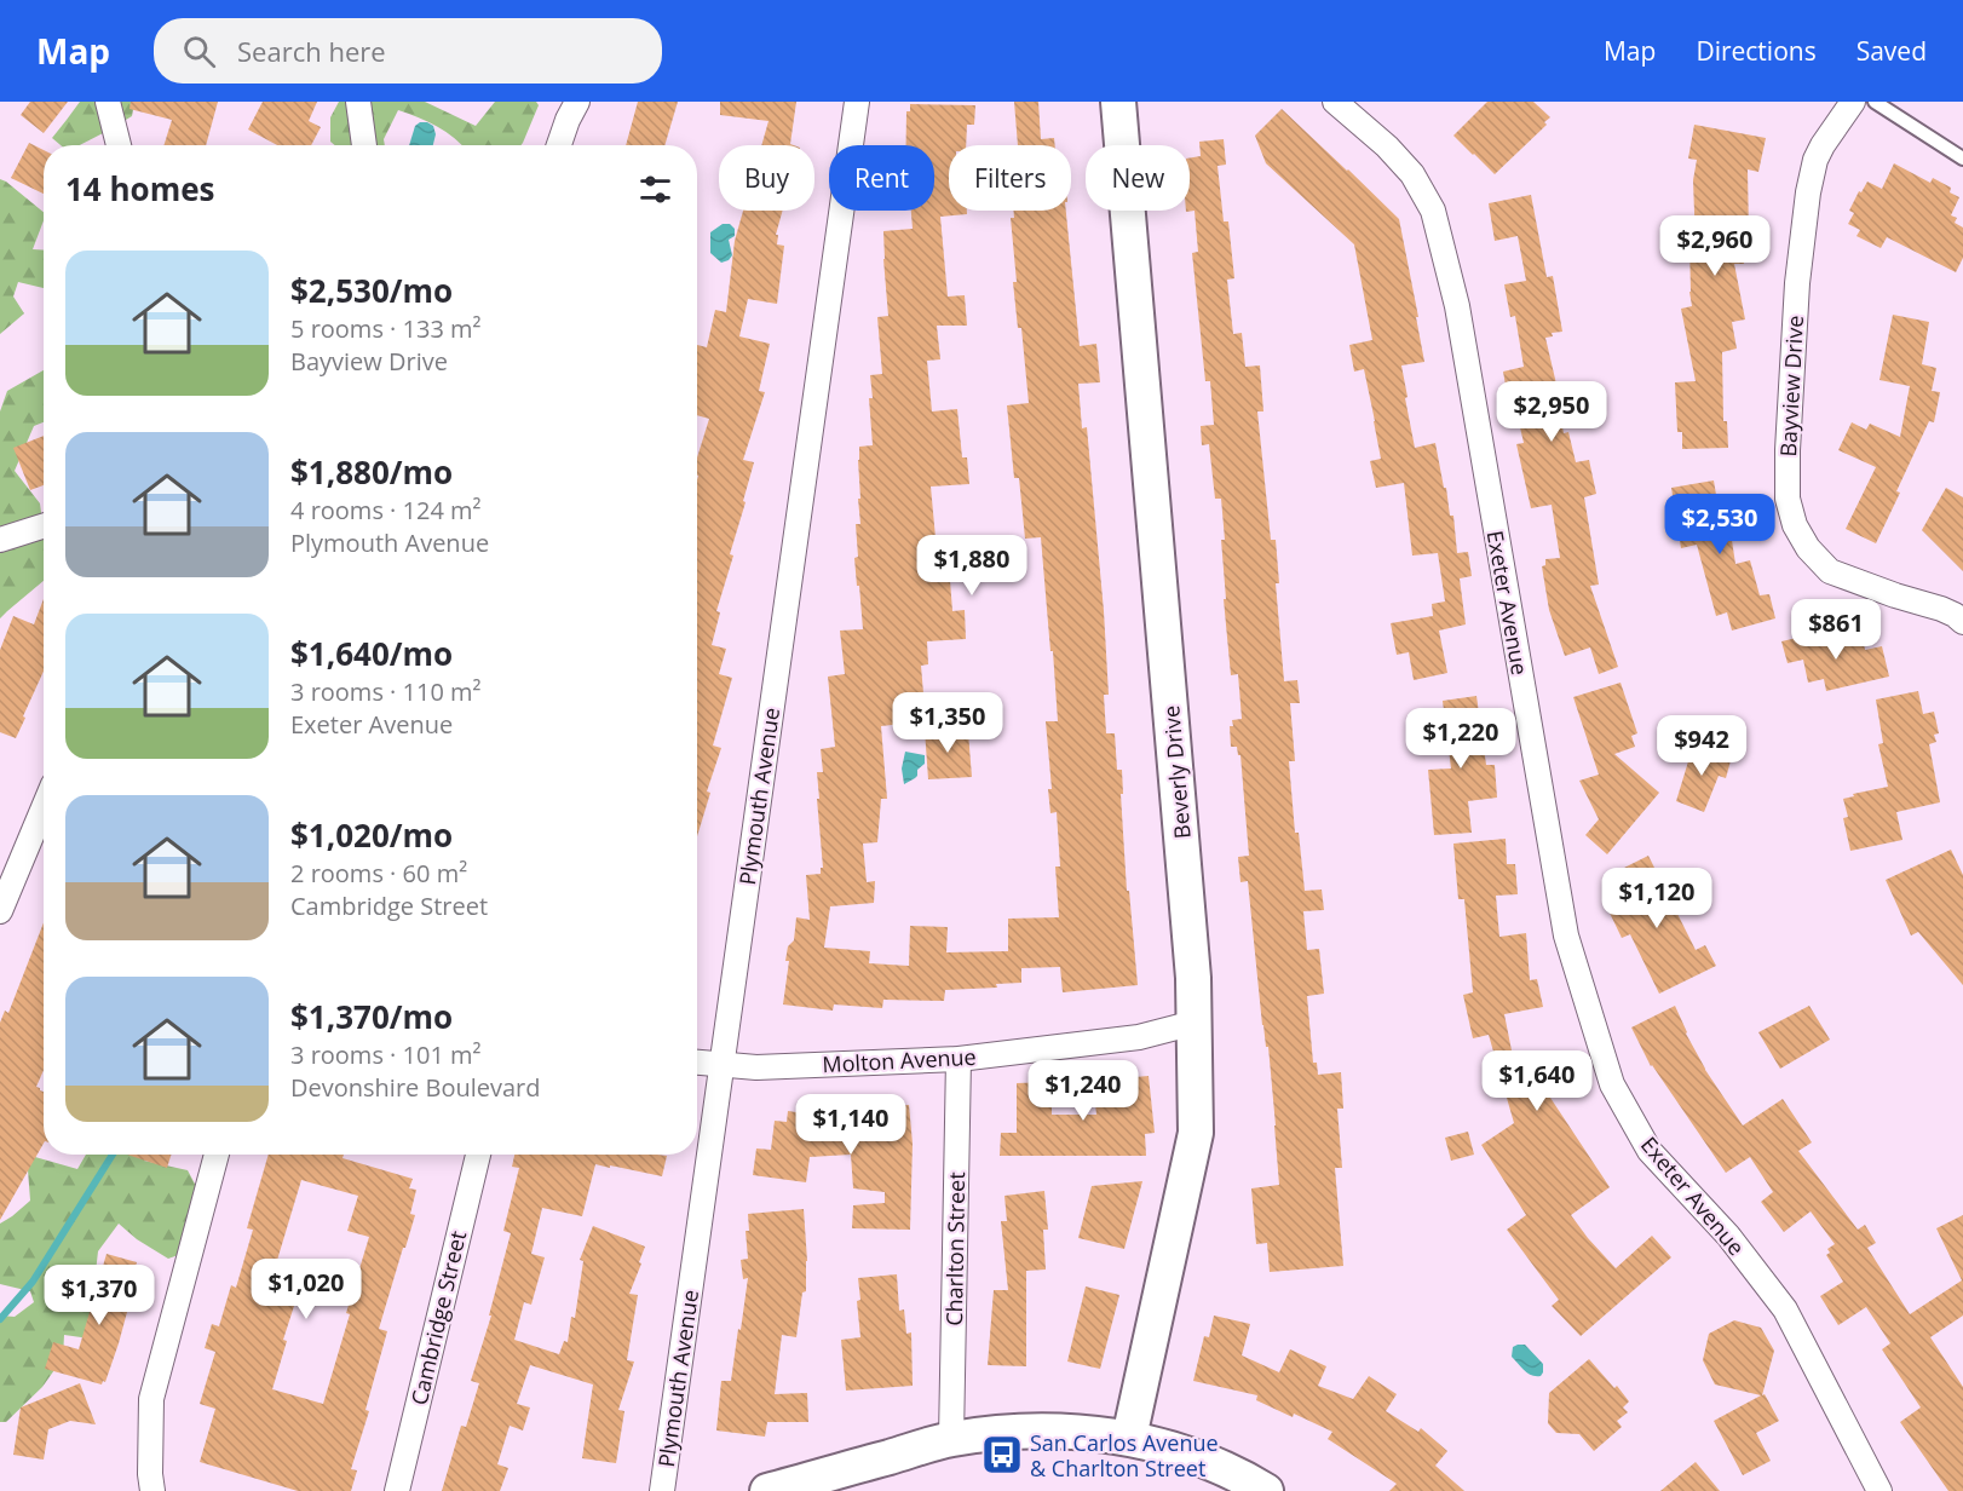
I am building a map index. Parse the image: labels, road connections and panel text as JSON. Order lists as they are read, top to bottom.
{
  "streets": {
    "street": [
      "Bayview Drive",
      "Exeter Avenue",
      "Beverly Drive",
      "Plymouth Avenue",
      "Molton Avenue",
      "Charlton Street",
      "Cambridge Street"
    ]
  },
  "crossings": [
    ["Beverly Drive", "Molton Avenue"],
    ["Plymouth Avenue", "Molton Avenue"],
    ["Molton Avenue", "Charlton Street"]
  ],
  "places": {
    "bus stop": ["San Carlos Avenue & Charlton Street"]
  },
  "page": {
    "header": "Map",
    "search": "Search here",
    "nav": ["Map", "Directions", "Saved"],
    "chip": [
      "Buy",
      "Rent",
      "Filters",
      "New"
    ],
    "heading": "14 homes",
    "price": [
      "$2,960",
      "$2,950",
      "$2,530",
      "$1,880",
      "$861",
      "$1,350",
      "$1,220",
      "$942",
      "$1,120",
      "$1,640",
      "$1,240",
      "$1,140",
      "$1,020",
      "$1,370"
    ],
    "list": [
      {
        "name": "$2,530/mo",
        "note": "5 rooms · 133 m² · Bayview Drive"
      },
      {
        "name": "$1,880/mo",
        "note": "4 rooms · 124 m² · Plymouth Avenue"
      },
      {
        "name": "$1,640/mo",
        "note": "3 rooms · 110 m² · Exeter Avenue"
      },
      {
        "name": "$1,020/mo",
        "note": "2 rooms · 60 m² · Cambridge Street"
      },
      {
        "name": "$1,370/mo",
        "note": "3 rooms · 101 m² · Devonshire Boulevard"
      }
    ]
  }
}
